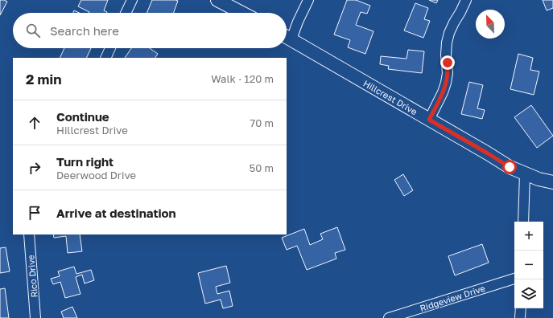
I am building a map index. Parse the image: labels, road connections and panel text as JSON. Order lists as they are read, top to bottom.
{
  "streets": {
    "main road": ["Hillcrest Drive"],
    "street": ["Rico Drive", "Ridgeview Drive"]
  },
  "north": "top left",
  "page": {
    "search": "Search here",
    "heading": ["2 min", "Walk · 120 m"],
    "list": [
      ["Continue", "Hillcrest Drive", "70 m"],
      ["Turn right", "Deerwood Drive", "50 m"],
      "Arrive at destination"
    ],
    "map_buttons": ["+", "−"]
  }
}
